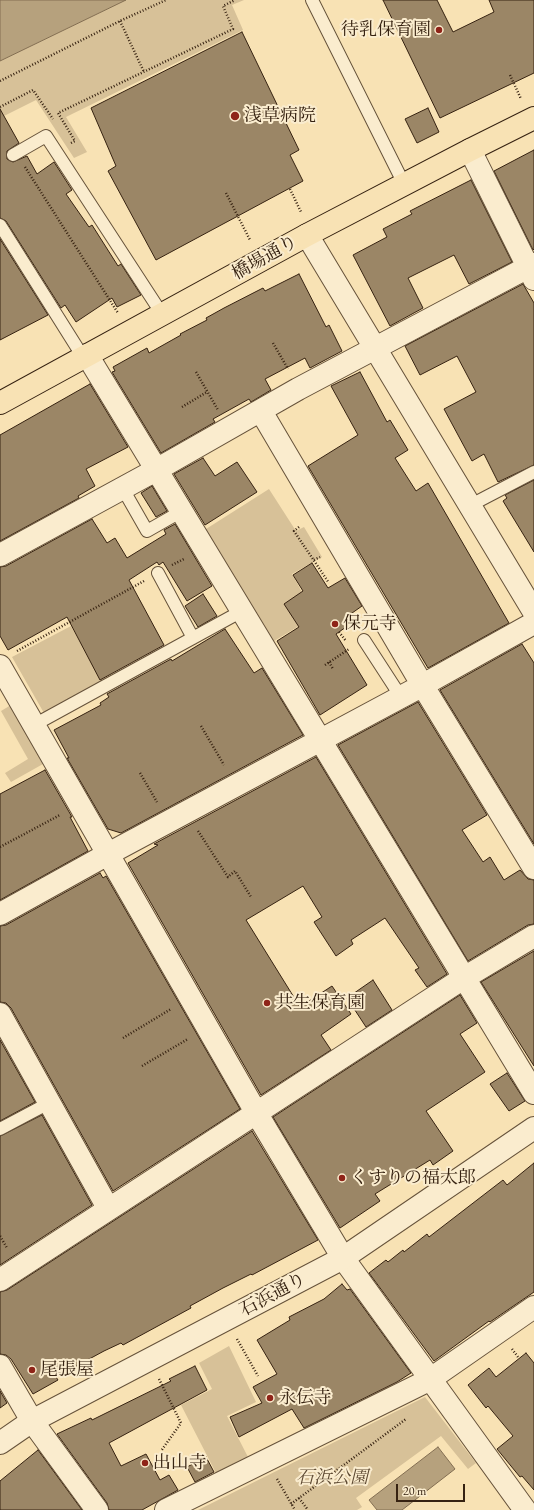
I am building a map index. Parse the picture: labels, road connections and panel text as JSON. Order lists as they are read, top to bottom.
{
  "streets": {
    "main road": ["橋場通り"],
    "street": ["石浜通り"]
  },
  "parks": ["石浜公園"],
  "places": [
    "待乳保育園",
    "浅草病院",
    "保元寺",
    "共生保育園",
    "くすりの福太郎",
    "尾張屋",
    "永伝寺",
    "出山寺"
  ],
  "scale_bar": "20 m"
}
